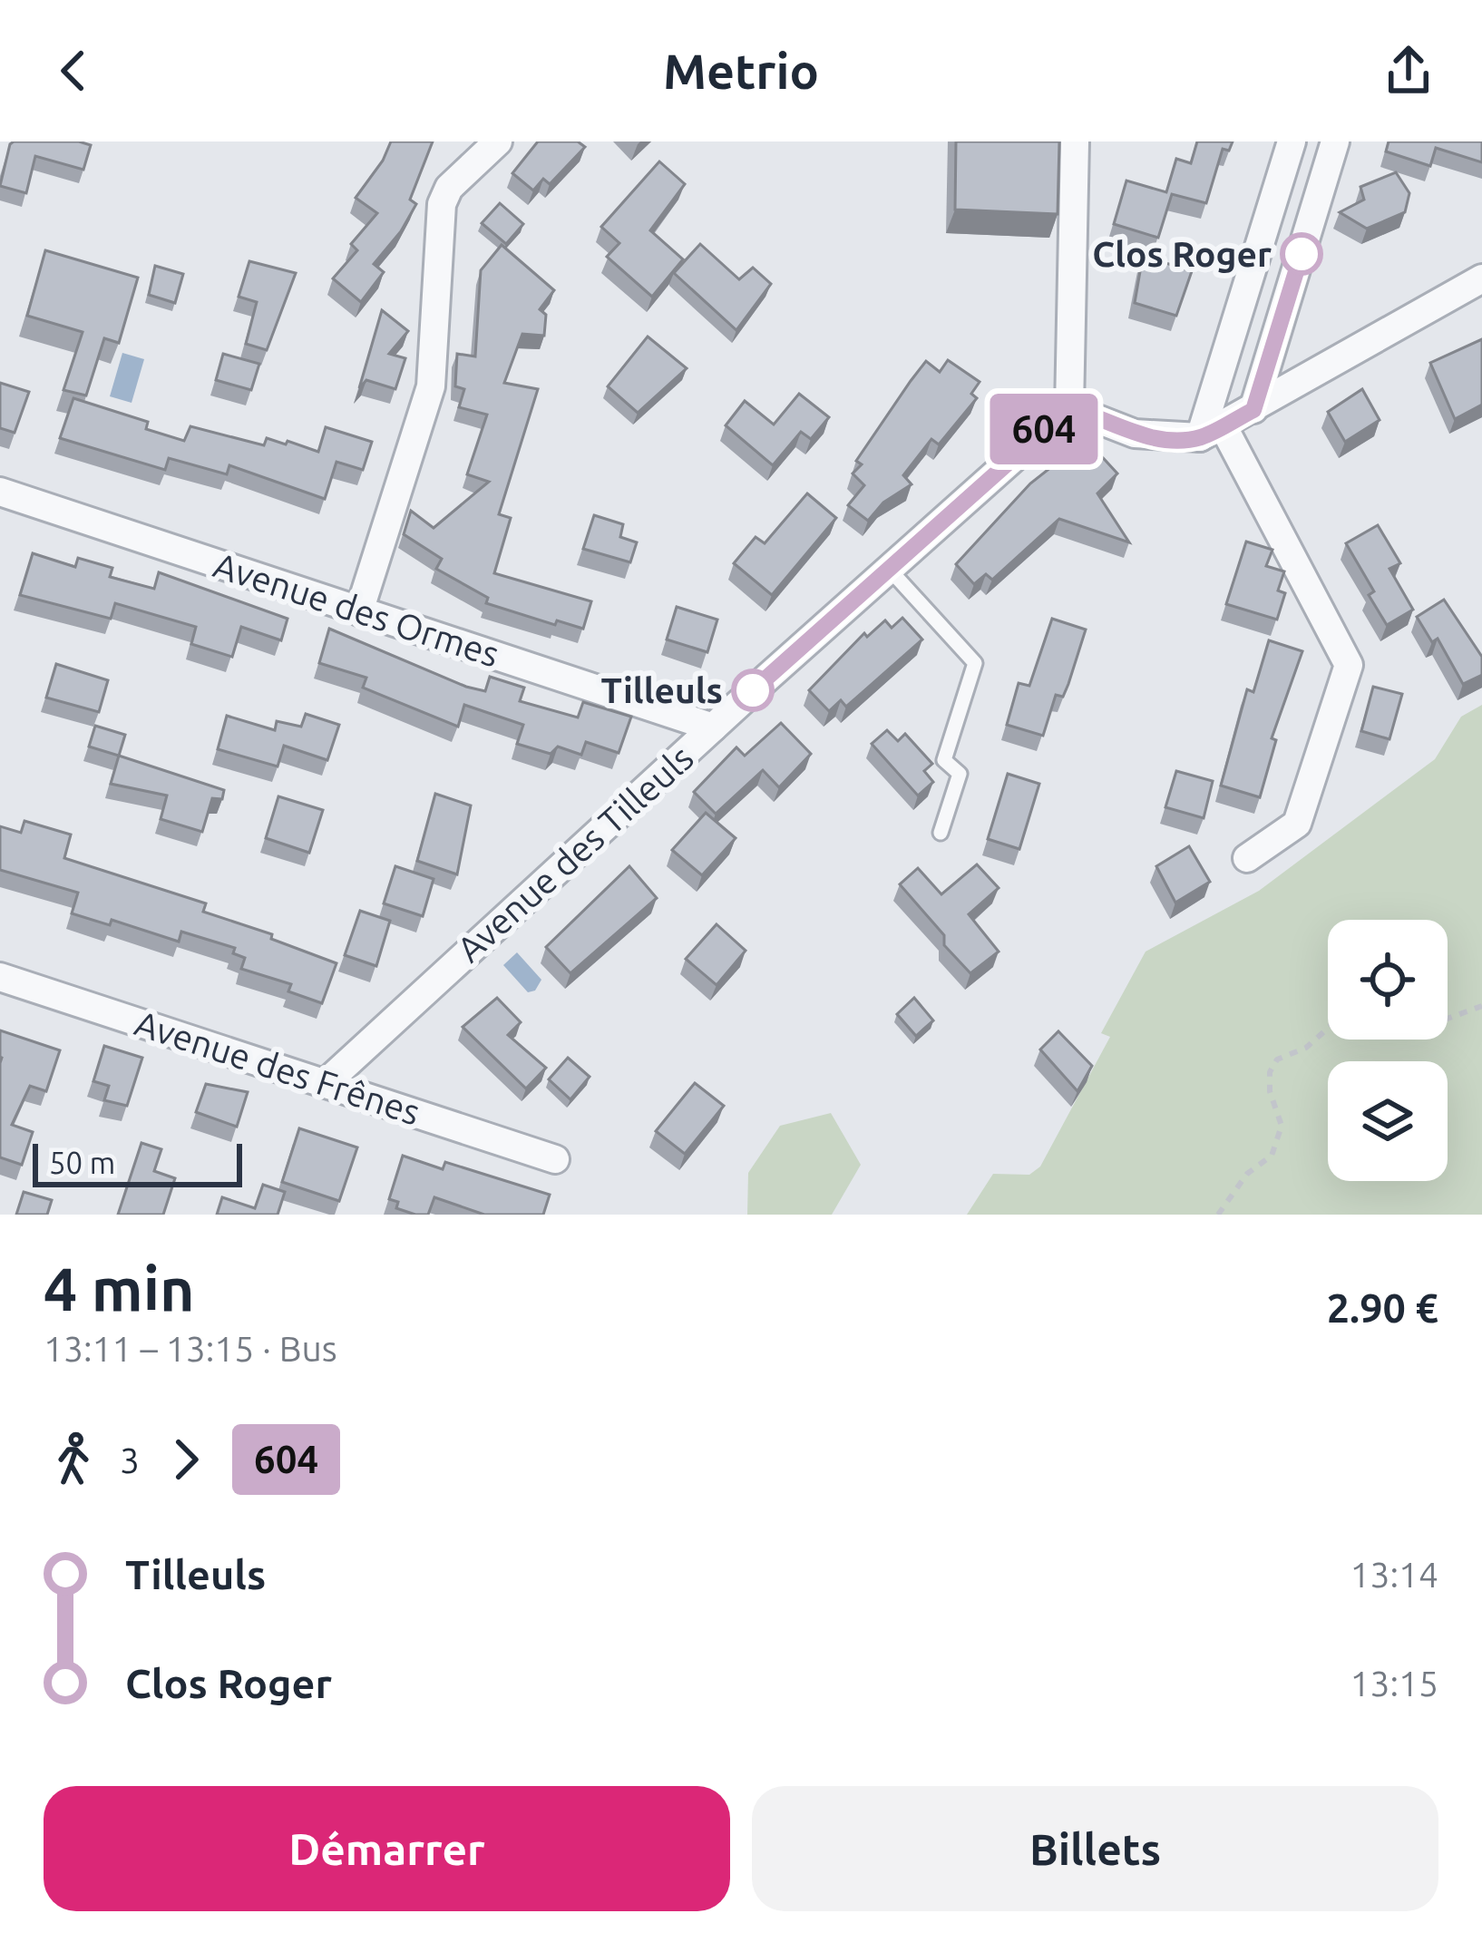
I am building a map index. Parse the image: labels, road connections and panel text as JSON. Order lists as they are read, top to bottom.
{
  "streets": {
    "street": ["Avenue des Ormes", "Avenue des Tilleuls", "Avenue des Frênes"]
  },
  "crossings": [
    ["Avenue des Ormes", "Avenue des Tilleuls"],
    ["Avenue des Tilleuls", "Avenue des Frênes"]
  ],
  "places": ["Clos Roger", "Tilleuls"],
  "lines": ["bus line 604"],
  "scale_bar": "50 m",
  "page": {
    "header": "Metrio",
    "on_map": "604",
    "scale": "50 m",
    "heading": ["4 min", "13:11 – 13:15 · Bus", "2.90 €"],
    "legs": ["3", "604"],
    "list": [
      {
        "name": "Tilleuls",
        "value": "13:14"
      },
      {
        "name": "Clos Roger",
        "value": "13:15"
      }
    ],
    "buttons": ["Démarrer", "Billets"]
  }
}
